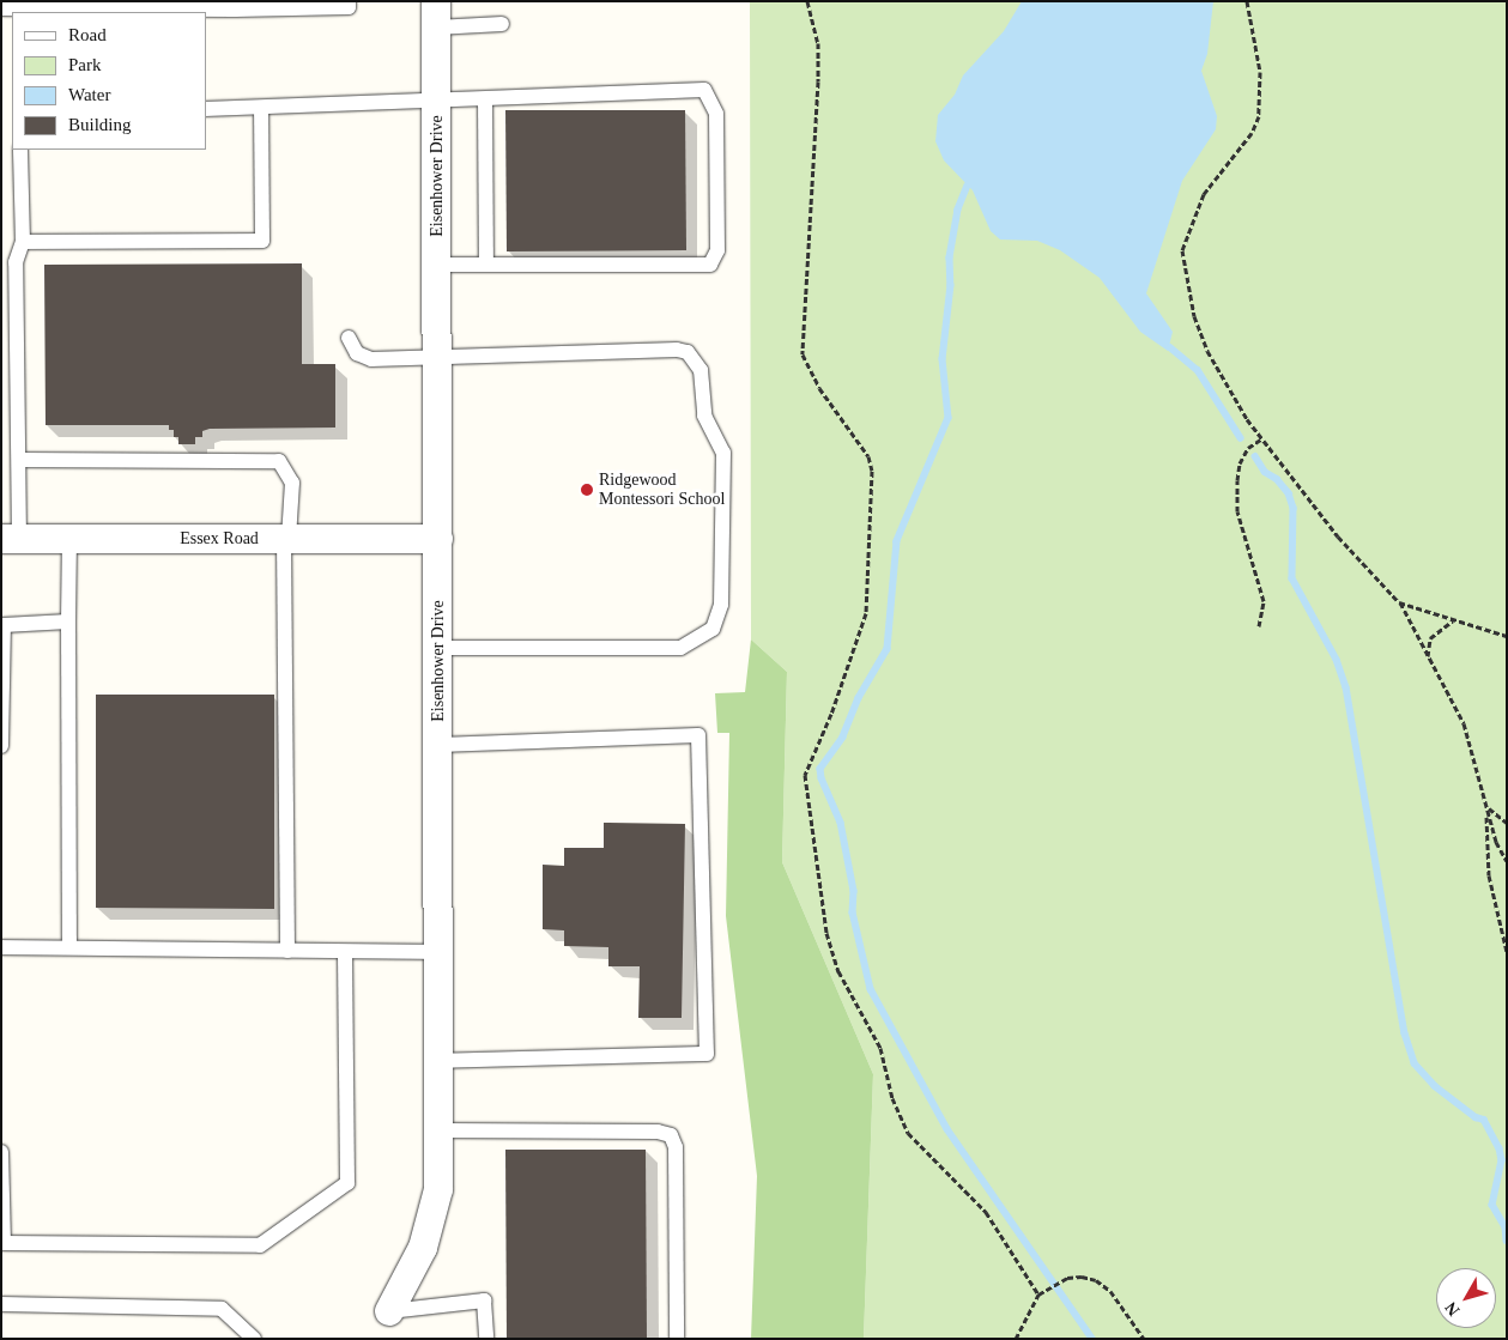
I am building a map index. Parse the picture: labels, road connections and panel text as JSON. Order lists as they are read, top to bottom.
{
  "streets": {
    "street": ["Eisenhower Drive", "Essex Road"]
  },
  "crossings": [
    ["Eisenhower Drive", "Essex Road"]
  ],
  "places": ["Ridgewood Montessori School"],
  "legend": [
    "Road",
    "Park",
    "Water",
    "Building"
  ],
  "north": "bottom left"
}
